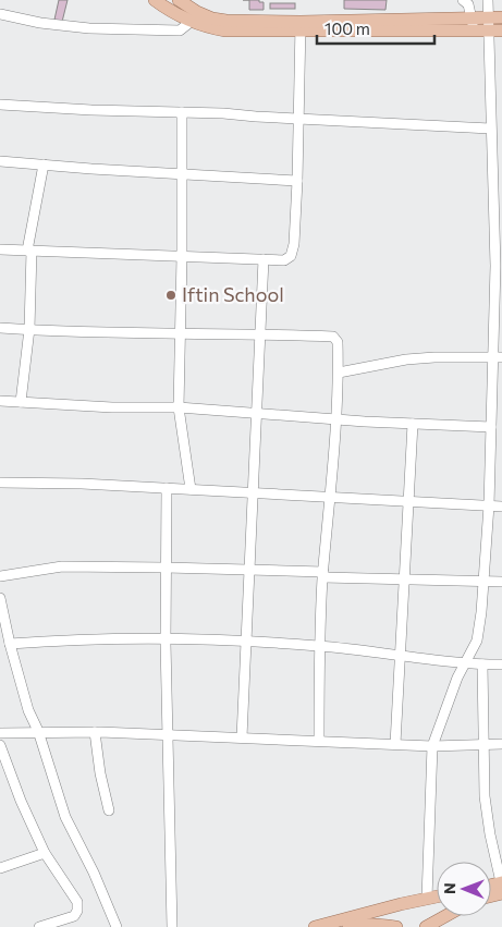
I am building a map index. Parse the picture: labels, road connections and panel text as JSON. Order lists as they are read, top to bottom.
{
  "places": ["Iftin School"],
  "scale_bar": "100 m",
  "north": "left"
}
